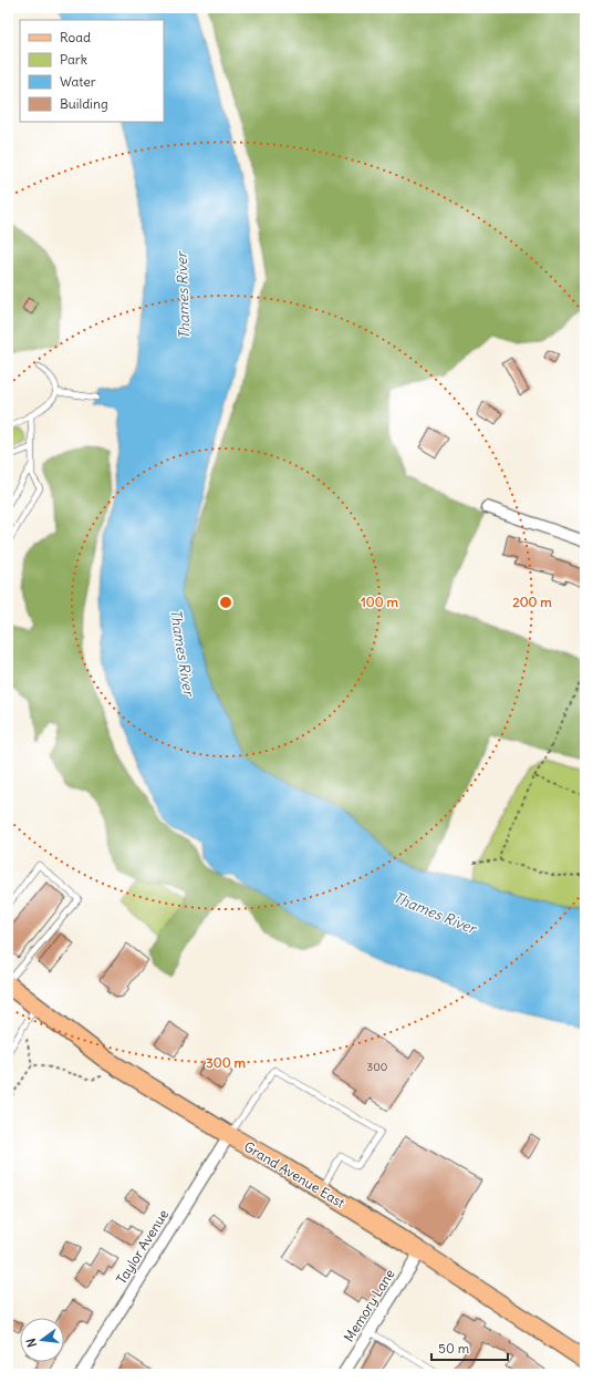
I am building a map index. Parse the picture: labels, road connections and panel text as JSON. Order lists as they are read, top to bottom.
{
  "streets": {
    "main road": ["Grand Avenue East"],
    "street": ["Taylor Avenue", "Memory Lane"]
  },
  "crossings": [
    ["Grand Avenue East", "Taylor Avenue"],
    ["Grand Avenue East", "Memory Lane"]
  ],
  "water": ["Thames River"],
  "house_numbers": ["300"],
  "legend": [
    "Road",
    "Park",
    "Water",
    "Building"
  ],
  "scale_bar": "50 m",
  "north": "left",
  "rings": ["100 m", "200 m", "300 m"]
}
